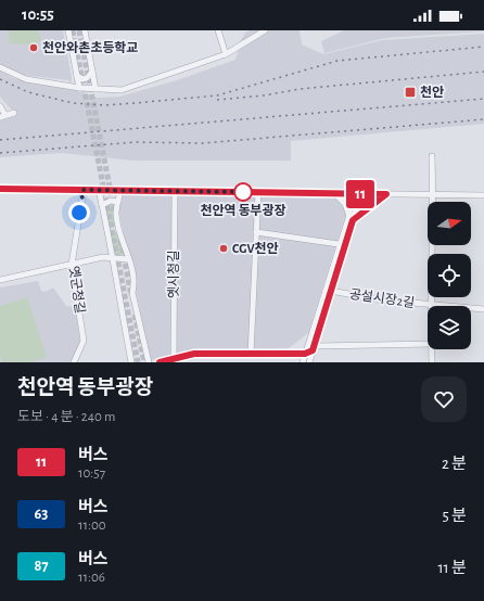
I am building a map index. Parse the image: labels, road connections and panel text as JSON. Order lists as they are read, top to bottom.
{
  "streets": {
    "street": ["옛시청길", "옛군청길", "공설시장2길"]
  },
  "places": {
    "other": ["천안와촌초등학교", "천안역 동부광장", "CGV천안"],
    "transit": ["천안"]
  },
  "lines": ["bus line 11"],
  "north": "right",
  "page": {
    "status": "10:55",
    "on_map": "11",
    "heading": ["천안역 동부광장", "도보 · 4 분 · 240 m"],
    "list": [
      {
        "mark": "11",
        "name": "버스",
        "note": "10:57",
        "value": "2 분"
      },
      {
        "mark": "63",
        "name": "버스",
        "note": "11:00",
        "value": "5 분"
      },
      {
        "mark": "87",
        "name": "버스",
        "note": "11:06",
        "value": "11 분"
      }
    ]
  }
}
